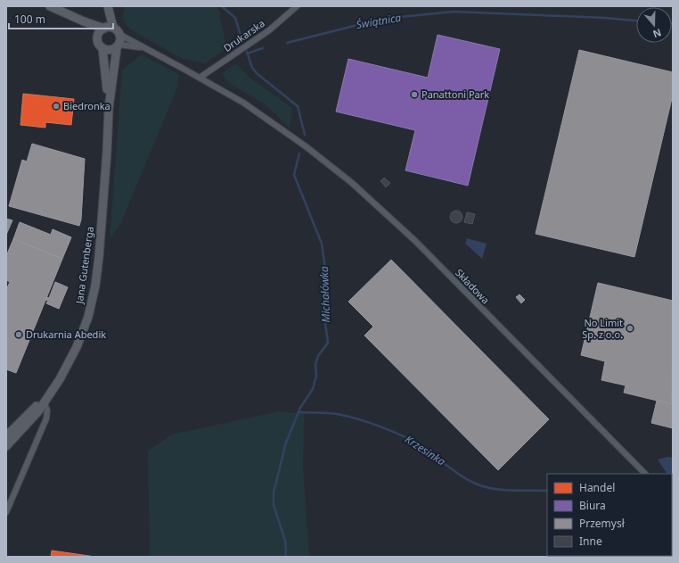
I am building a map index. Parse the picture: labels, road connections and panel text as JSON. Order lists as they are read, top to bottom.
{
  "streets": {
    "street": ["Drukarska", "Jana Gutenberga", "Składowa"]
  },
  "crossings": [
    ["Drukarska", "Składowa"],
    ["Jana Gutenberga", "Składowa"]
  ],
  "water": ["Świątnica", "Michałówka", "Krzesinka"],
  "places": [
    "Panattoni Park",
    "Biedronka",
    "No Limit Sp. z o.o.",
    "Drukarnia Abedik"
  ],
  "legend": [
    "Handel",
    "Biura",
    "Przemysł",
    "Inne"
  ],
  "scale_bar": "100 m",
  "north": "bottom"
}
